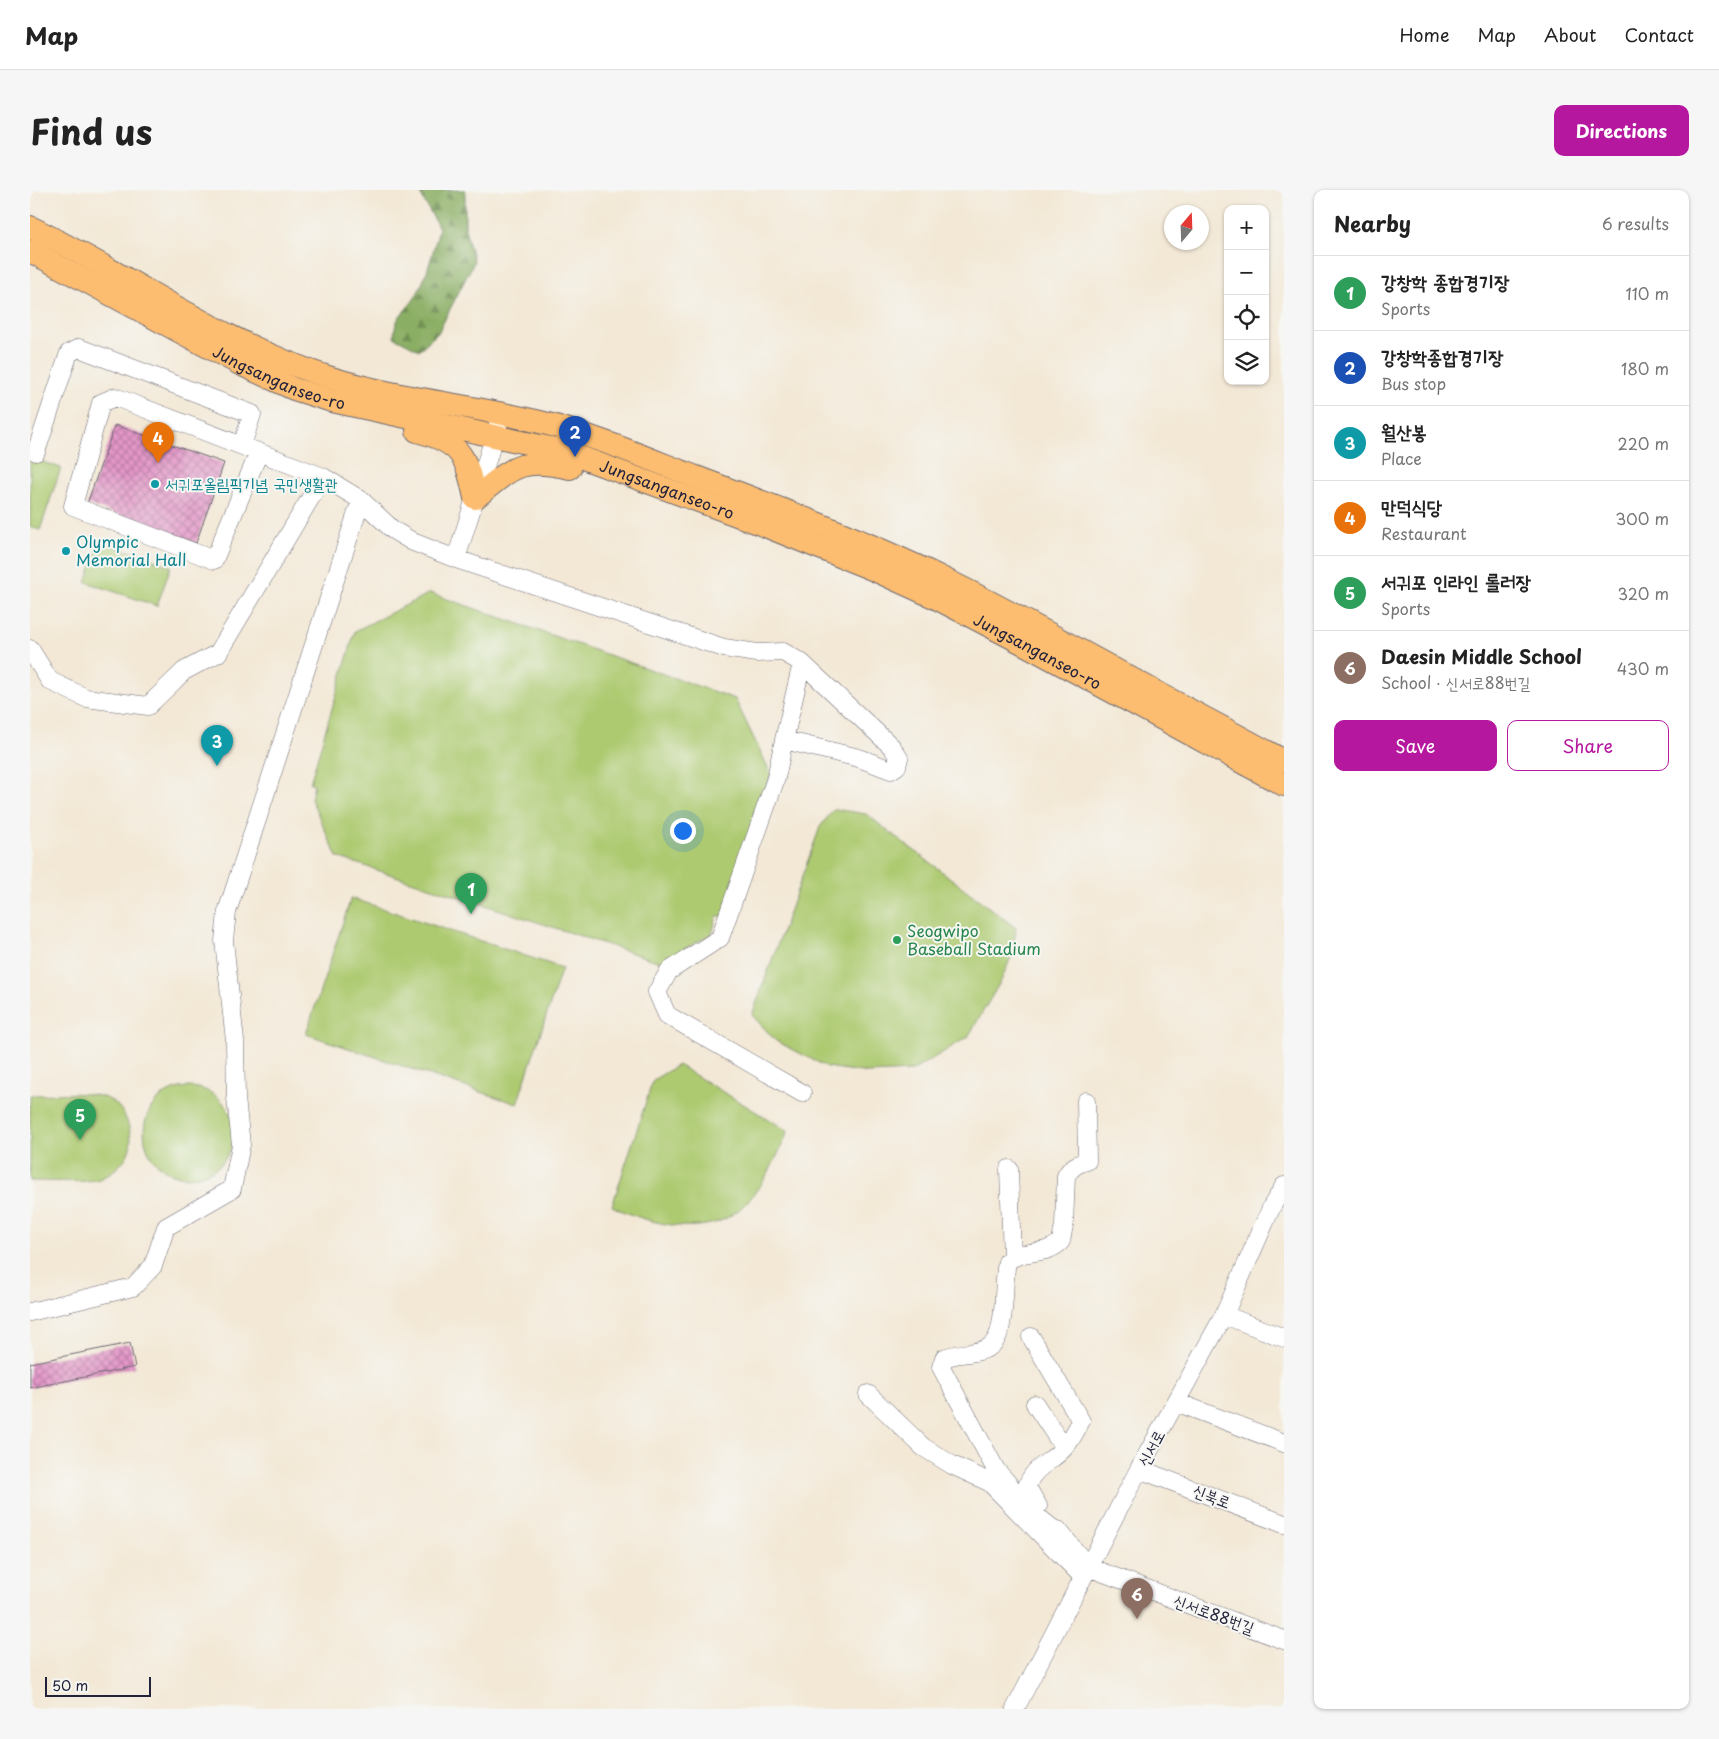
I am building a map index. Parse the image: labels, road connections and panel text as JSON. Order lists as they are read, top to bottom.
{
  "streets": {
    "main road": ["Jungsanganseo-ro"],
    "street": ["신서로", "신북로", "신서로88번길"]
  },
  "crossings": [
    ["신서로", "신북로"],
    ["신서로", "신서로88번길"]
  ],
  "places": ["서귀포올림픽기념 국민생활관", "Olympic Memorial Hall", "Seogwipo Baseball Stadium"],
  "scale_bar": "50 m",
  "north": "top",
  "page": {
    "header": "Map",
    "nav": [
      "Home",
      "Map",
      "About",
      "Contact"
    ],
    "title": "Find us",
    "buttons": [
      "Directions",
      ["Save", "Share"]
    ],
    "heading": ["Nearby", "6 results"],
    "map_buttons": ["+", "−"],
    "list": [
      {
        "mark": "1",
        "name": "강창학 종합경기장",
        "note": "Sports",
        "value": "110 m"
      },
      {
        "mark": "2",
        "name": "강창학종합경기장",
        "note": "Bus stop",
        "value": "180 m"
      },
      {
        "mark": "3",
        "name": "월산봉",
        "note": "Place",
        "value": "220 m"
      },
      {
        "mark": "4",
        "name": "만덕식당",
        "note": "Restaurant",
        "value": "300 m"
      },
      {
        "mark": "5",
        "name": "서귀포 인라인 롤러장",
        "note": "Sports",
        "value": "320 m"
      },
      {
        "mark": "6",
        "name": "Daesin Middle School",
        "note": "School · 신서로88번길",
        "value": "430 m"
      }
    ],
    "pins": [
      "2",
      "4",
      "3",
      "1",
      "5",
      "6"
    ],
    "scale": "50 m"
  }
}
